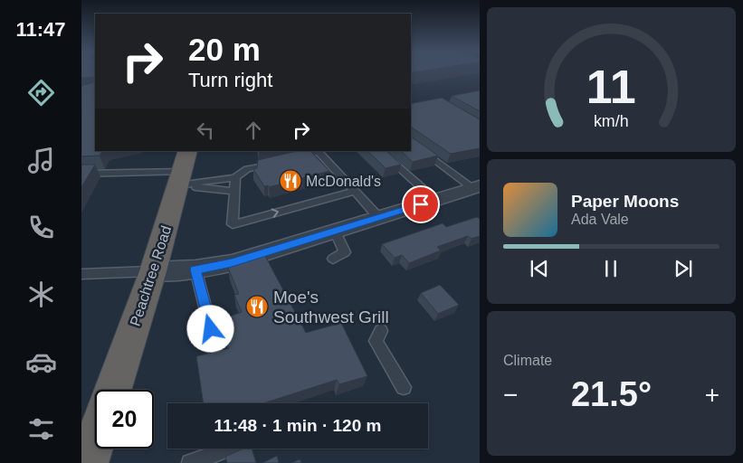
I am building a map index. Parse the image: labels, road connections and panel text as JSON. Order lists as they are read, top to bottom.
{
  "streets": {
    "highway": ["Peachtree Road"]
  },
  "places": {
    "restaurant": ["McDonald's", "Moe's Southwest Grill"]
  },
  "page": {
    "tabs": "11:47",
    "turn": ["20 m", "Turn right"],
    "song": ["Paper Moons", "Ada Vale"],
    "tile": "Climate",
    "heat": ["−", "21.5°", "+"],
    "limit": "20",
    "trip": "11:48 · 1 min · 120 m",
    "gauge": ["11", "km/h"]
  }
}
